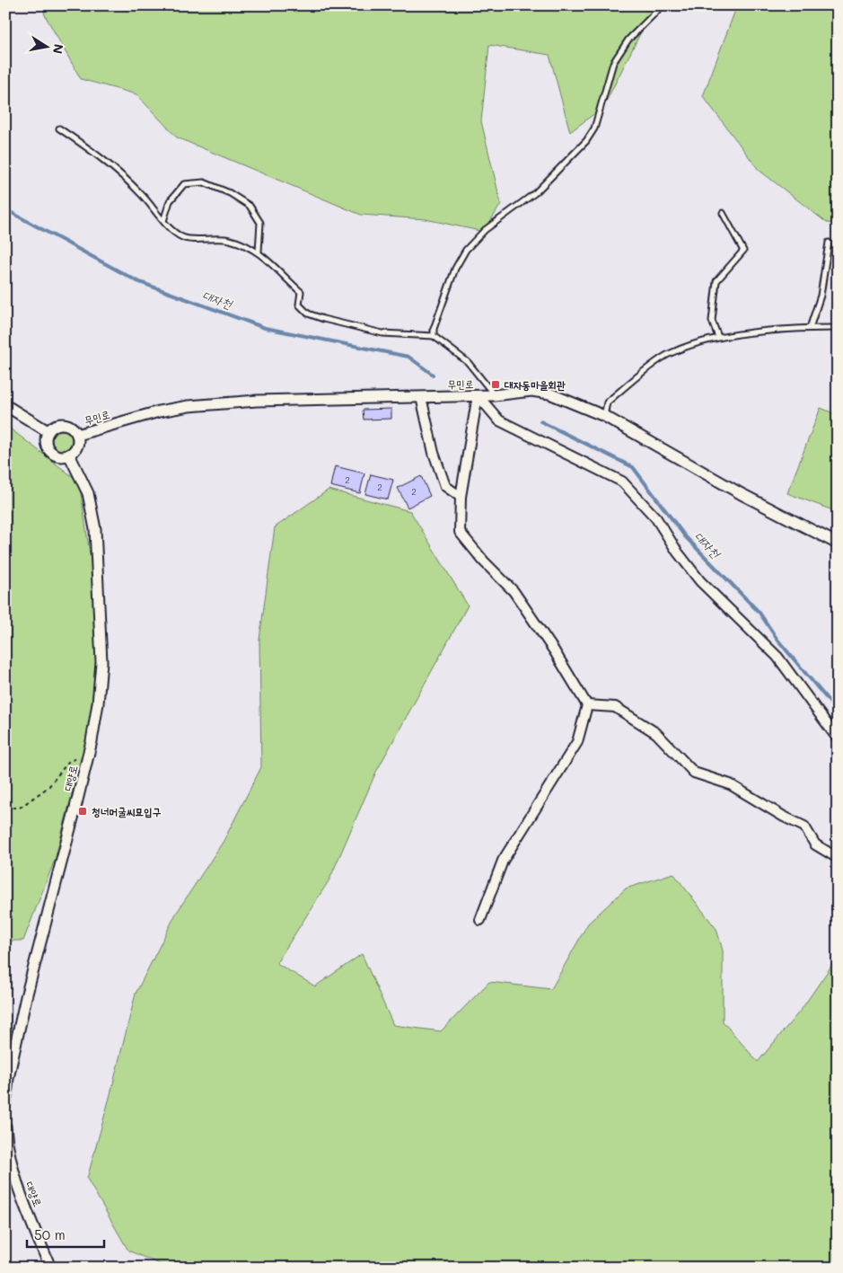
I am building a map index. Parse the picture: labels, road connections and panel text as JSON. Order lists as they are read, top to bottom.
{
  "streets": {
    "street": ["무민로", "대양로"]
  },
  "crossings": [
    ["무민로", "대양로"]
  ],
  "water": ["대자천"],
  "places": {
    "transit": ["대자동마을회관", "청너머굴씨묘입구"]
  },
  "house_numbers": ["2", "2", "2"],
  "scale_bar": "50 m",
  "north": "right"
}
